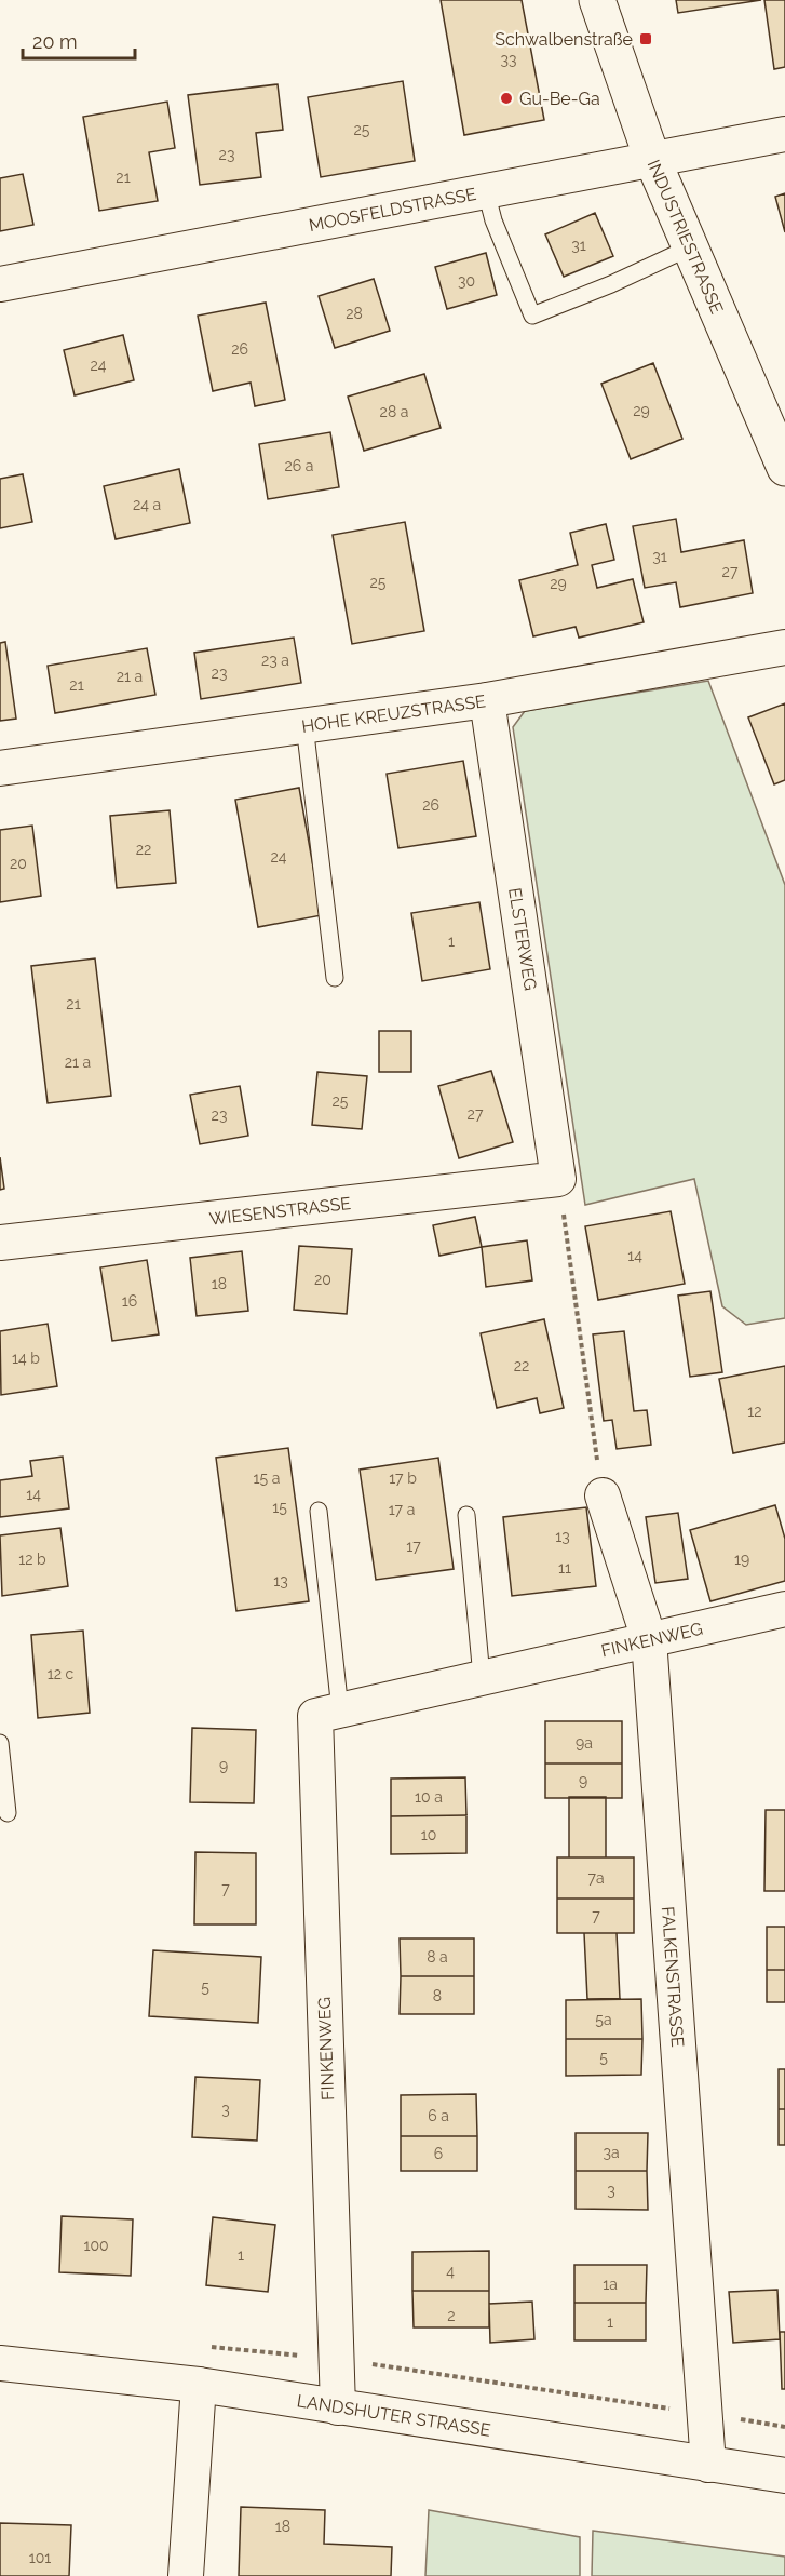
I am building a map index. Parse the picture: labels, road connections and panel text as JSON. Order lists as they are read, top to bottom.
{
  "streets": {
    "street": [
      "MOOSFELDSTRASSE",
      "INDUSTRIESTRASSE",
      "HOHE KREUZSTRASSE",
      "ELSTERWEG",
      "WIESENSTRASSE",
      "FINKENWEG",
      "FALKENSTRASSE",
      "LANDSHUTER STRASSE"
    ]
  },
  "crossings": [
    ["MOOSFELDSTRASSE", "INDUSTRIESTRASSE"],
    ["HOHE KREUZSTRASSE", "ELSTERWEG"],
    ["ELSTERWEG", "WIESENSTRASSE"],
    ["FINKENWEG", "FALKENSTRASSE"],
    ["FINKENWEG", "LANDSHUTER STRASSE"],
    ["FALKENSTRASSE", "LANDSHUTER STRASSE"]
  ],
  "places": {
    "transit": ["Schwalbenstraße"],
    "other": ["Gu-Be-Ga"]
  },
  "house_numbers": [
    "33",
    "25",
    "23",
    "21",
    "31",
    "30",
    "28",
    "26",
    "24",
    "29",
    "28 a",
    "26 a",
    "24 a",
    "31",
    "27",
    "25",
    "29",
    "23 a",
    "23",
    "21 a",
    "21",
    "26",
    "22",
    "24",
    "20",
    "1",
    "21",
    "21 a",
    "25",
    "27",
    "23",
    "14",
    "20",
    "18",
    "16",
    "14 b",
    "22",
    "12",
    "15 a",
    "17 b",
    "14",
    "15",
    "17 a",
    "13",
    "17",
    "12 b",
    "19",
    "11",
    "13",
    "12 c",
    "9a",
    "9",
    "9",
    "10 a",
    "10",
    "7a",
    "7",
    "7",
    "8 a",
    "5",
    "8",
    "5a",
    "5",
    "3",
    "6 a",
    "3a",
    "6",
    "3",
    "100",
    "1",
    "4",
    "1a",
    "2",
    "1",
    "18",
    "101"
  ],
  "scale_bar": "20 m"
}
